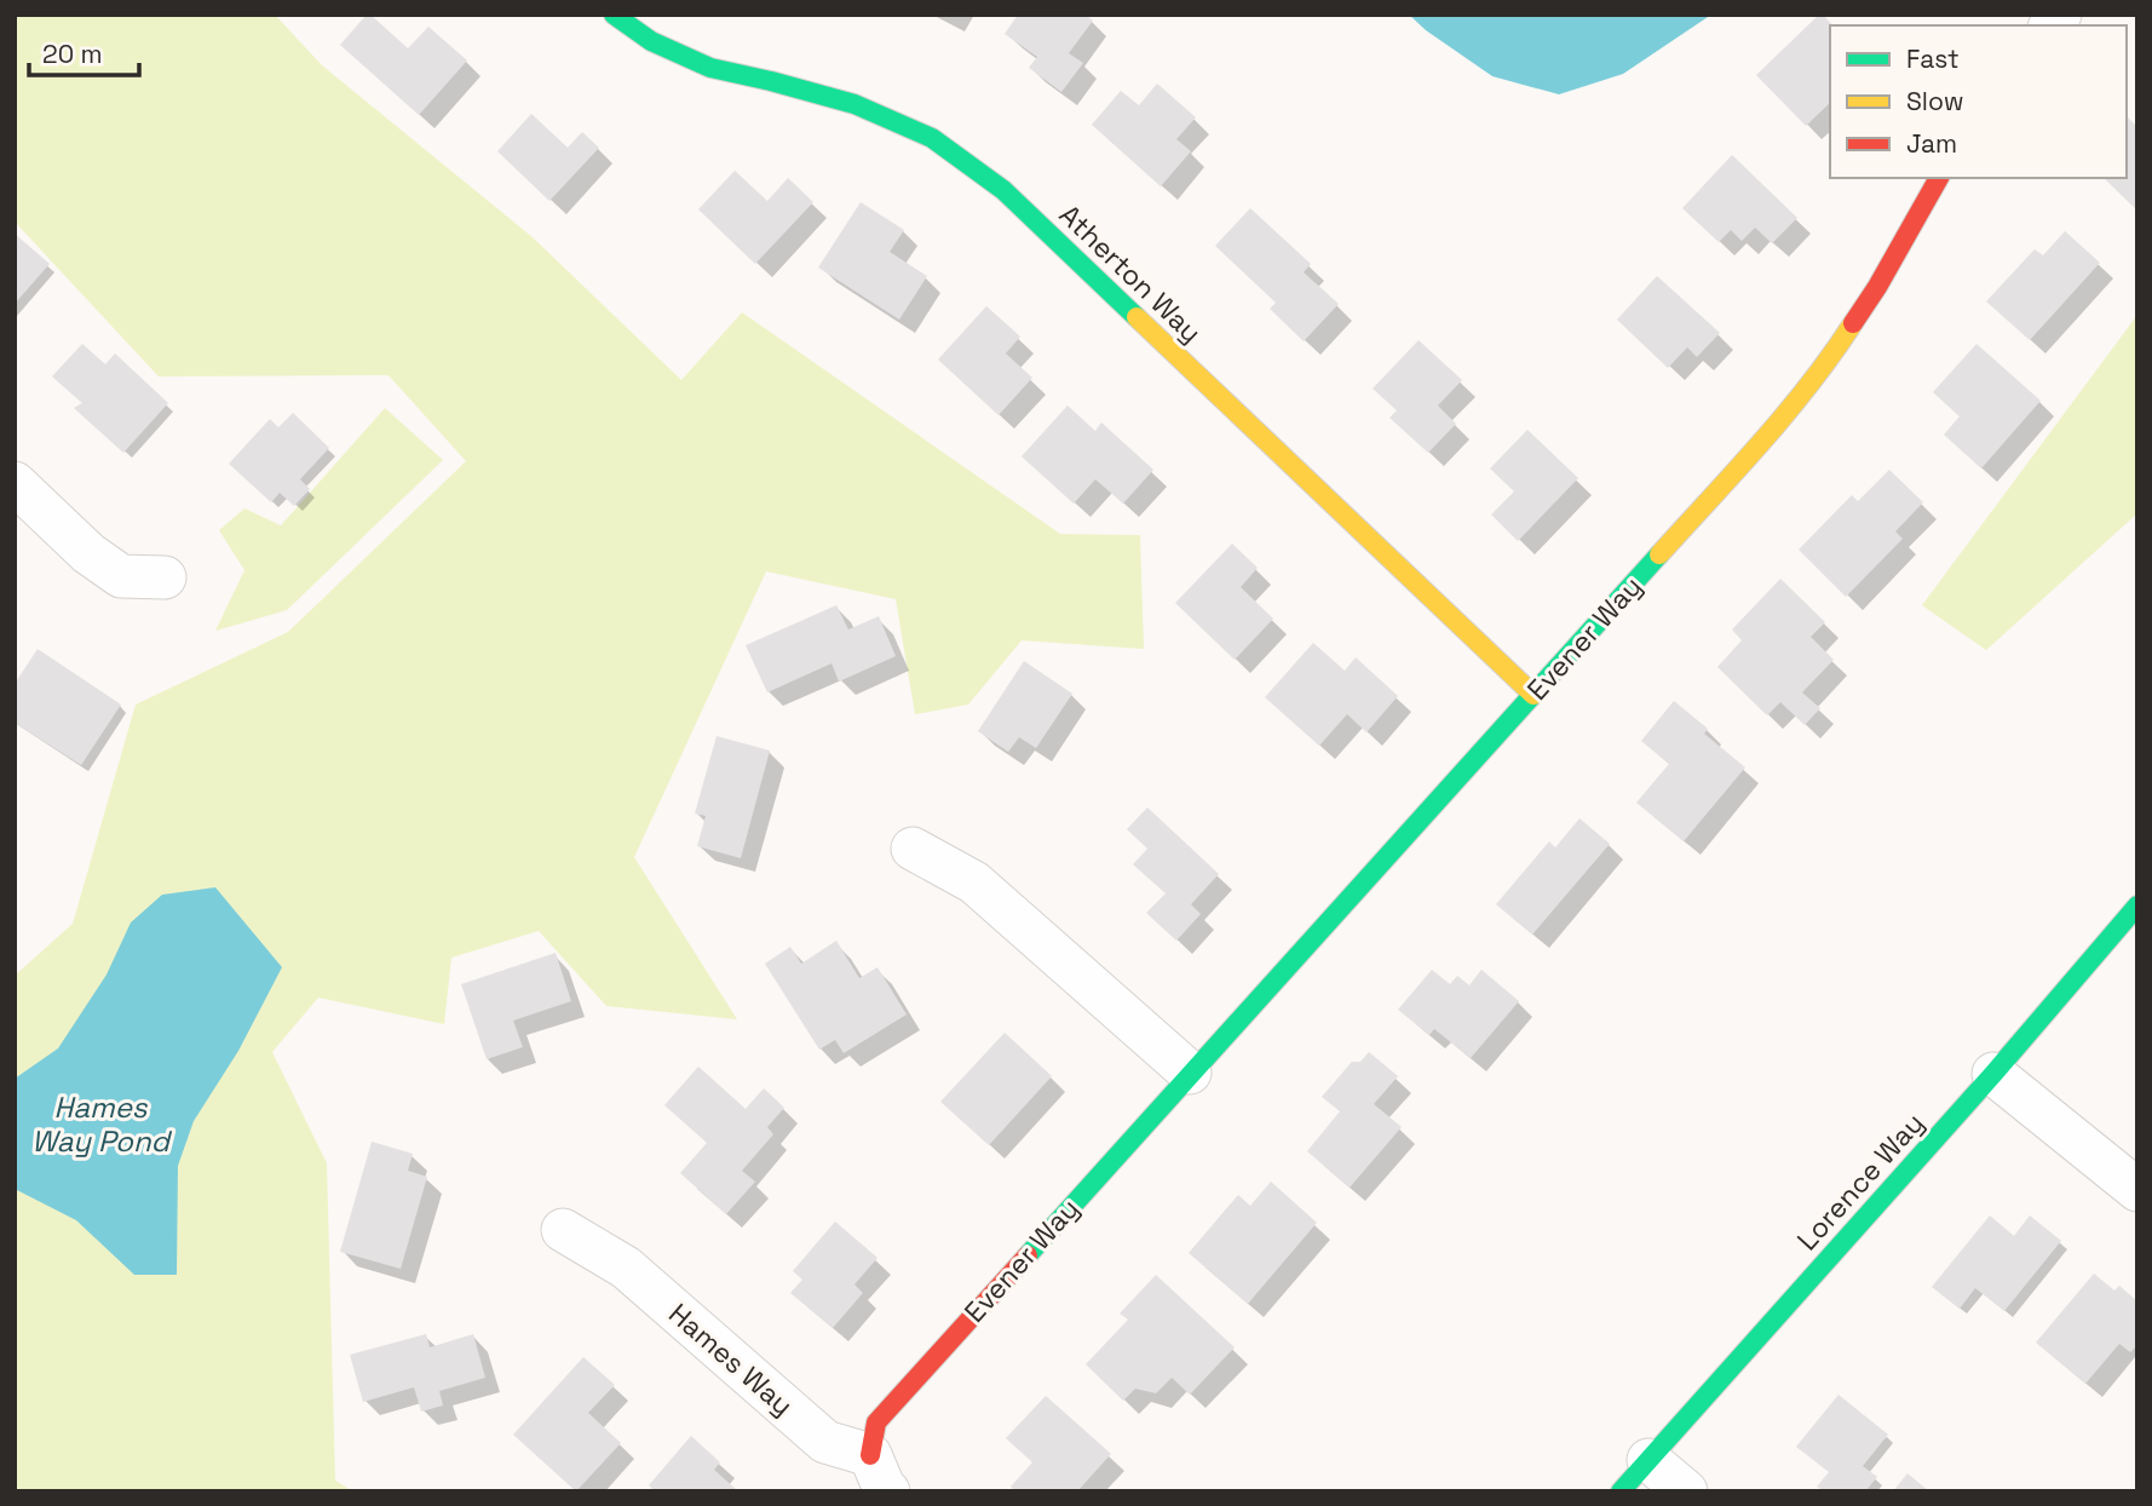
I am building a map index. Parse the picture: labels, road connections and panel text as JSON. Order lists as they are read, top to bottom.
{
  "streets": {
    "street": [
      "Atherton Way",
      "Evener Way",
      "Lorence Way",
      "Hames Way"
    ]
  },
  "crossings": [
    ["Atherton Way", "Evener Way"],
    ["Evener Way", "Hames Way"]
  ],
  "water": ["Hames Way Pond"],
  "legend": ["Fast", "Slow", "Jam"],
  "scale_bar": "20 m"
}
